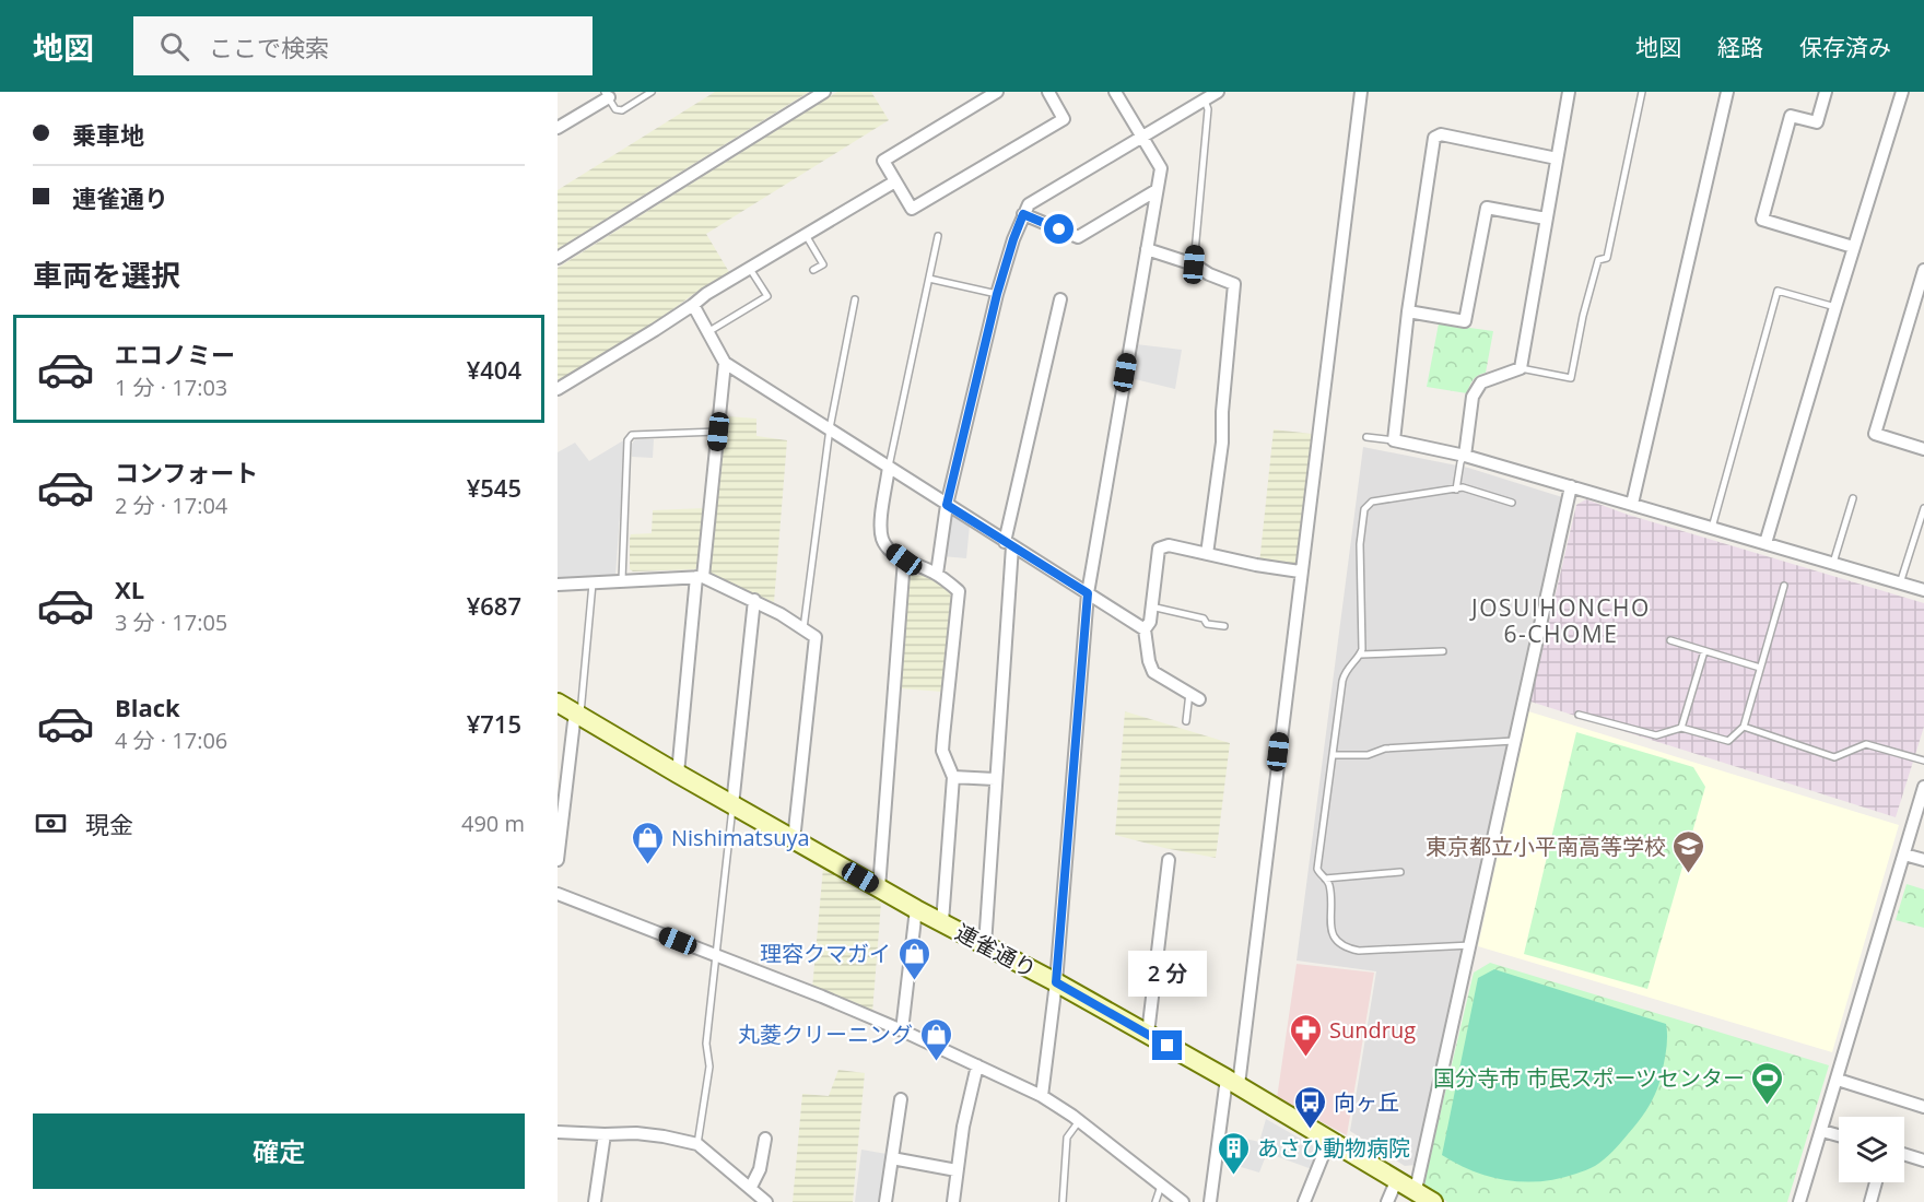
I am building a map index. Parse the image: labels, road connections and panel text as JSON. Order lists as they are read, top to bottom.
{
  "streets": {
    "main road": ["連雀通り"]
  },
  "districts": ["JOSUIHONCHO 6-CHOME"],
  "places": {
    "shop": ["Nishimatsuya", "理容クマガイ", "丸菱クリーニング"],
    "school or university": ["東京都立小平南高等学校"],
    "pharmacy": ["Sundrug"],
    "sports": ["国分寺市 市民スポーツセンター"],
    "bus stop": ["向ヶ丘"],
    "building": ["あさひ動物病院"]
  },
  "page": {
    "header": "地図",
    "search": "ここで検索",
    "nav": ["地図", "経路", "保存済み"],
    "banner": ["乗車地", "連雀通り"],
    "heading": "車両を選択",
    "list": [
      {
        "name": "エコノミー",
        "note": "1 分 · 17:03",
        "value": "¥404"
      },
      {
        "name": "コンフォート",
        "note": "2 分 · 17:04",
        "value": "¥545"
      },
      {
        "name": "XL",
        "note": "3 分 · 17:05",
        "value": "¥687"
      },
      {
        "name": "Black",
        "note": "4 分 · 17:06",
        "value": "¥715"
      }
    ],
    "pay": ["現金", "490 m"],
    "bubble": "2 分",
    "buttons": "確定"
  }
}
